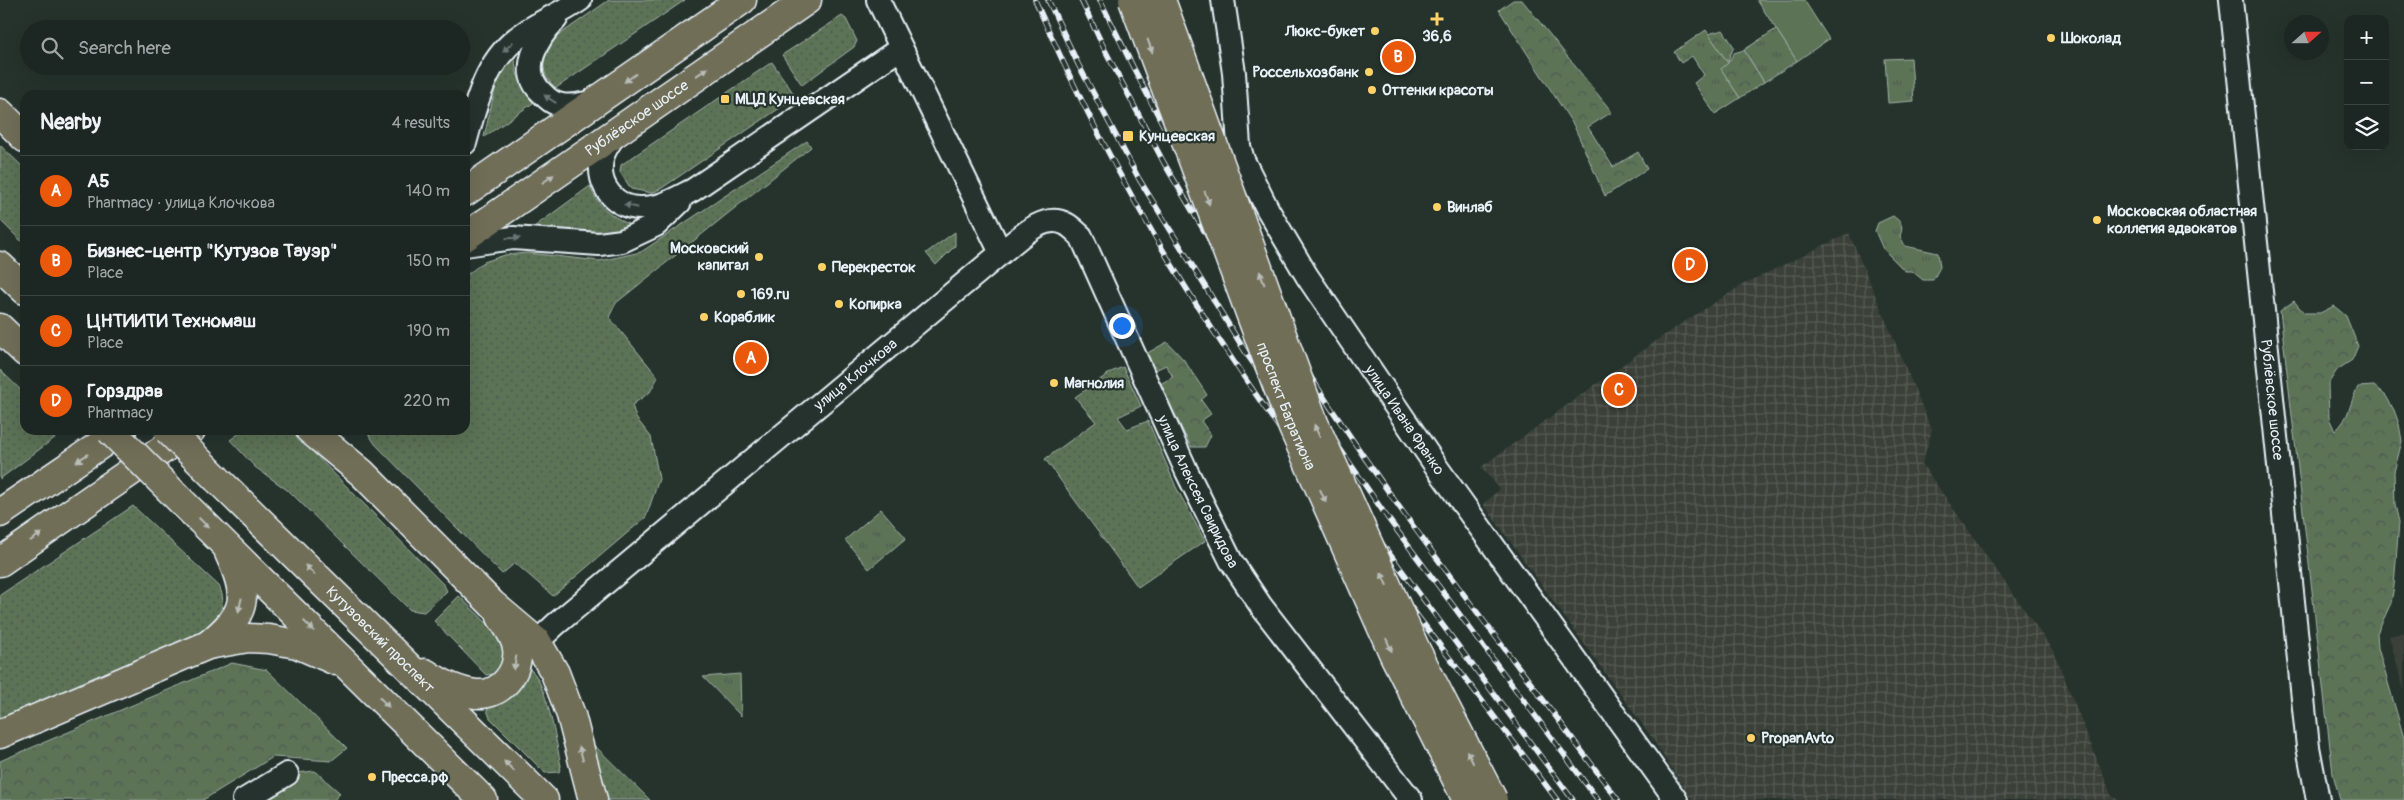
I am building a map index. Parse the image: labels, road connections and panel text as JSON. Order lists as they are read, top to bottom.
{
  "streets": {
    "main road": ["Рублёвское шоссе", "проспект Багратиона", "Кутузовский проспект"],
    "street": ["улица Клочкова", "улица Ивана Франко", "улица Алексея Свиридова"]
  },
  "crossings": [
    ["улица Клочкова", "улица Алексея Свиридова"]
  ],
  "places": {
    "health": ["36,6"],
    "other": [
      "Люкс-букет",
      "Шоколад",
      "Россельхозбанк",
      "Оттенки красоты",
      "Винлаб",
      "Московская областная коллегия адвокатов",
      "Московский капитал",
      "Перекресток",
      "169.ru",
      "Копирка",
      "Кораблик",
      "Магнолия",
      "PropanAvto",
      "Пресса.рф"
    ],
    "transit": ["МЦД Кунцевская", "Кунцевская"]
  },
  "north": "right",
  "page": {
    "map_buttons": ["+", "−"],
    "search": "Search here",
    "pins": [
      "B",
      "D",
      "A",
      "C"
    ],
    "heading": ["Nearby", "4 results"],
    "list": [
      {
        "mark": "A",
        "name": "А5",
        "note": "Pharmacy · улица Клочкова",
        "value": "140 m"
      },
      {
        "mark": "B",
        "name": "Бизнес-центр \"Кутузов Тауэр\"",
        "note": "Place",
        "value": "150 m"
      },
      {
        "mark": "C",
        "name": "ЦНТИИТИ Техномаш",
        "note": "Place",
        "value": "190 m"
      },
      {
        "mark": "D",
        "name": "Горздрав",
        "note": "Pharmacy",
        "value": "220 m"
      }
    ]
  }
}
